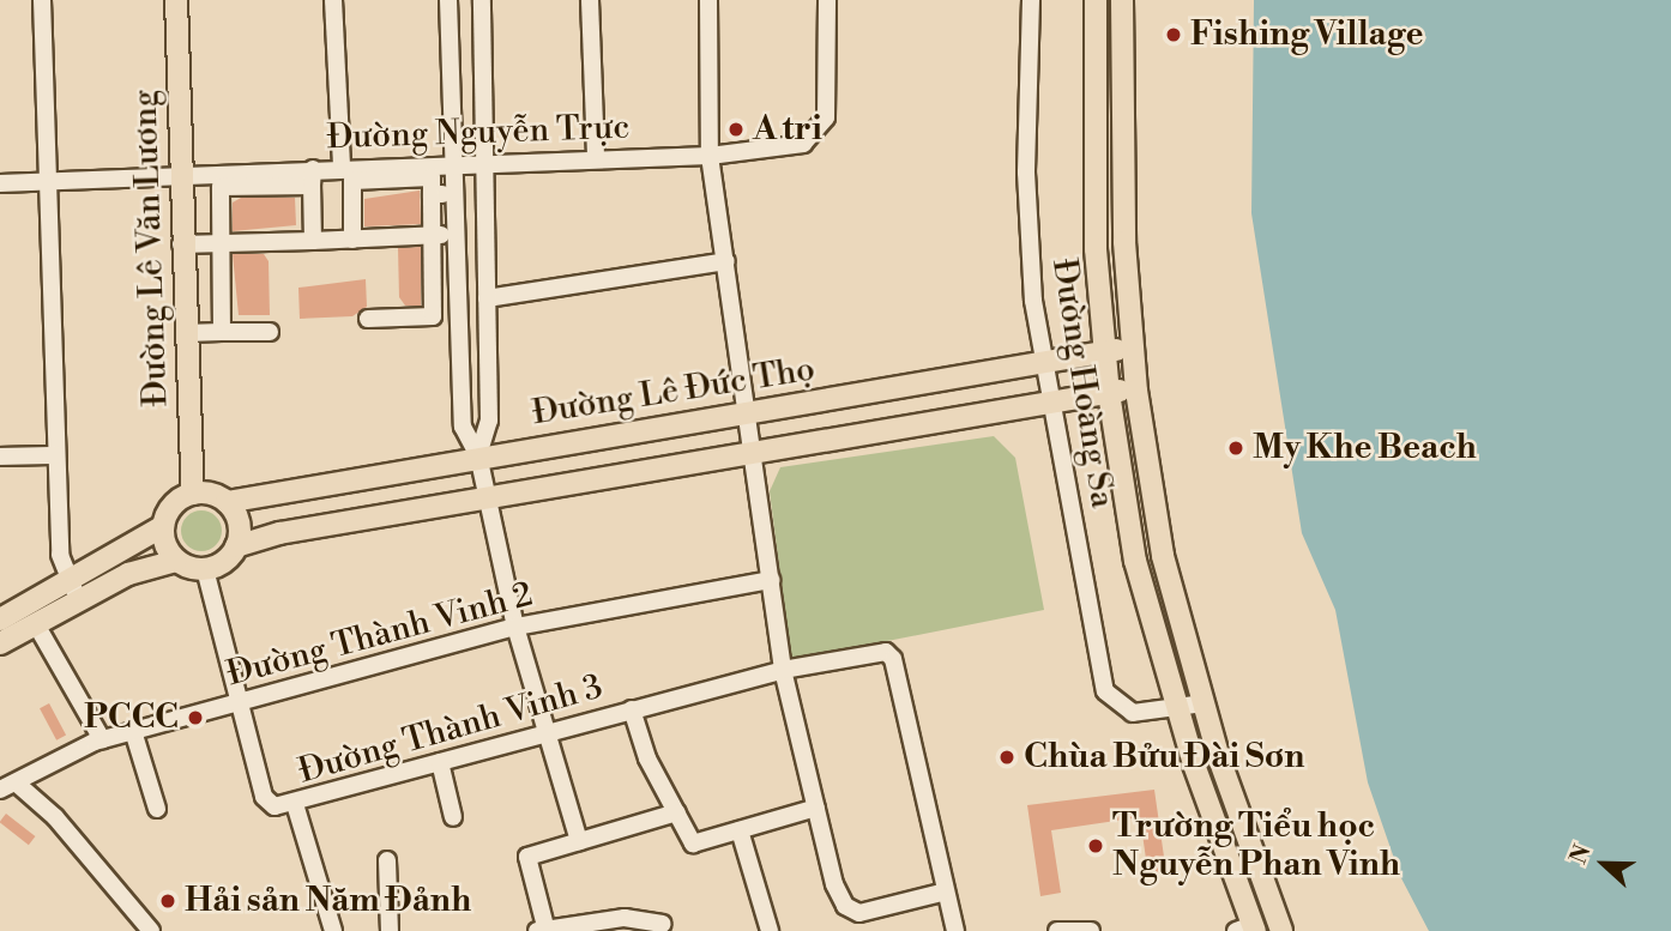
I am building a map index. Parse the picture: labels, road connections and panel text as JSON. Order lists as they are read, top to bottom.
{
  "streets": {
    "main road": ["Đường Lê Văn Lương", "Đường Hoàng Sa", "Đường Lê Đức Thọ"],
    "street": ["Đường Nguyễn Trực", "Đường Thành Vinh 2", "Đường Thành Vinh 3"]
  },
  "crossings": [
    ["Đường Nguyễn Trực", "Đường Lê Văn Lương"],
    ["Đường Lê Văn Lương", "Đường Lê Đức Thọ"],
    ["Đường Lê Văn Lương", "Đường Thành Vinh 3"],
    ["Đường Hoàng Sa", "Đường Lê Đức Thọ"],
    ["Đường Lê Đức Thọ", "Đường Thành Vinh 3"],
    ["Đường Thành Vinh 2", "Đường Thành Vinh 3"]
  ],
  "places": [
    "Fishing Village",
    "A tri",
    "My Khe Beach",
    "PCCC",
    "Chùa Bửu Đài Sơn",
    "Trường Tiểu học Nguyễn Phan Vinh",
    "Hải sản Năm Đảnh"
  ],
  "north": "left"
}
